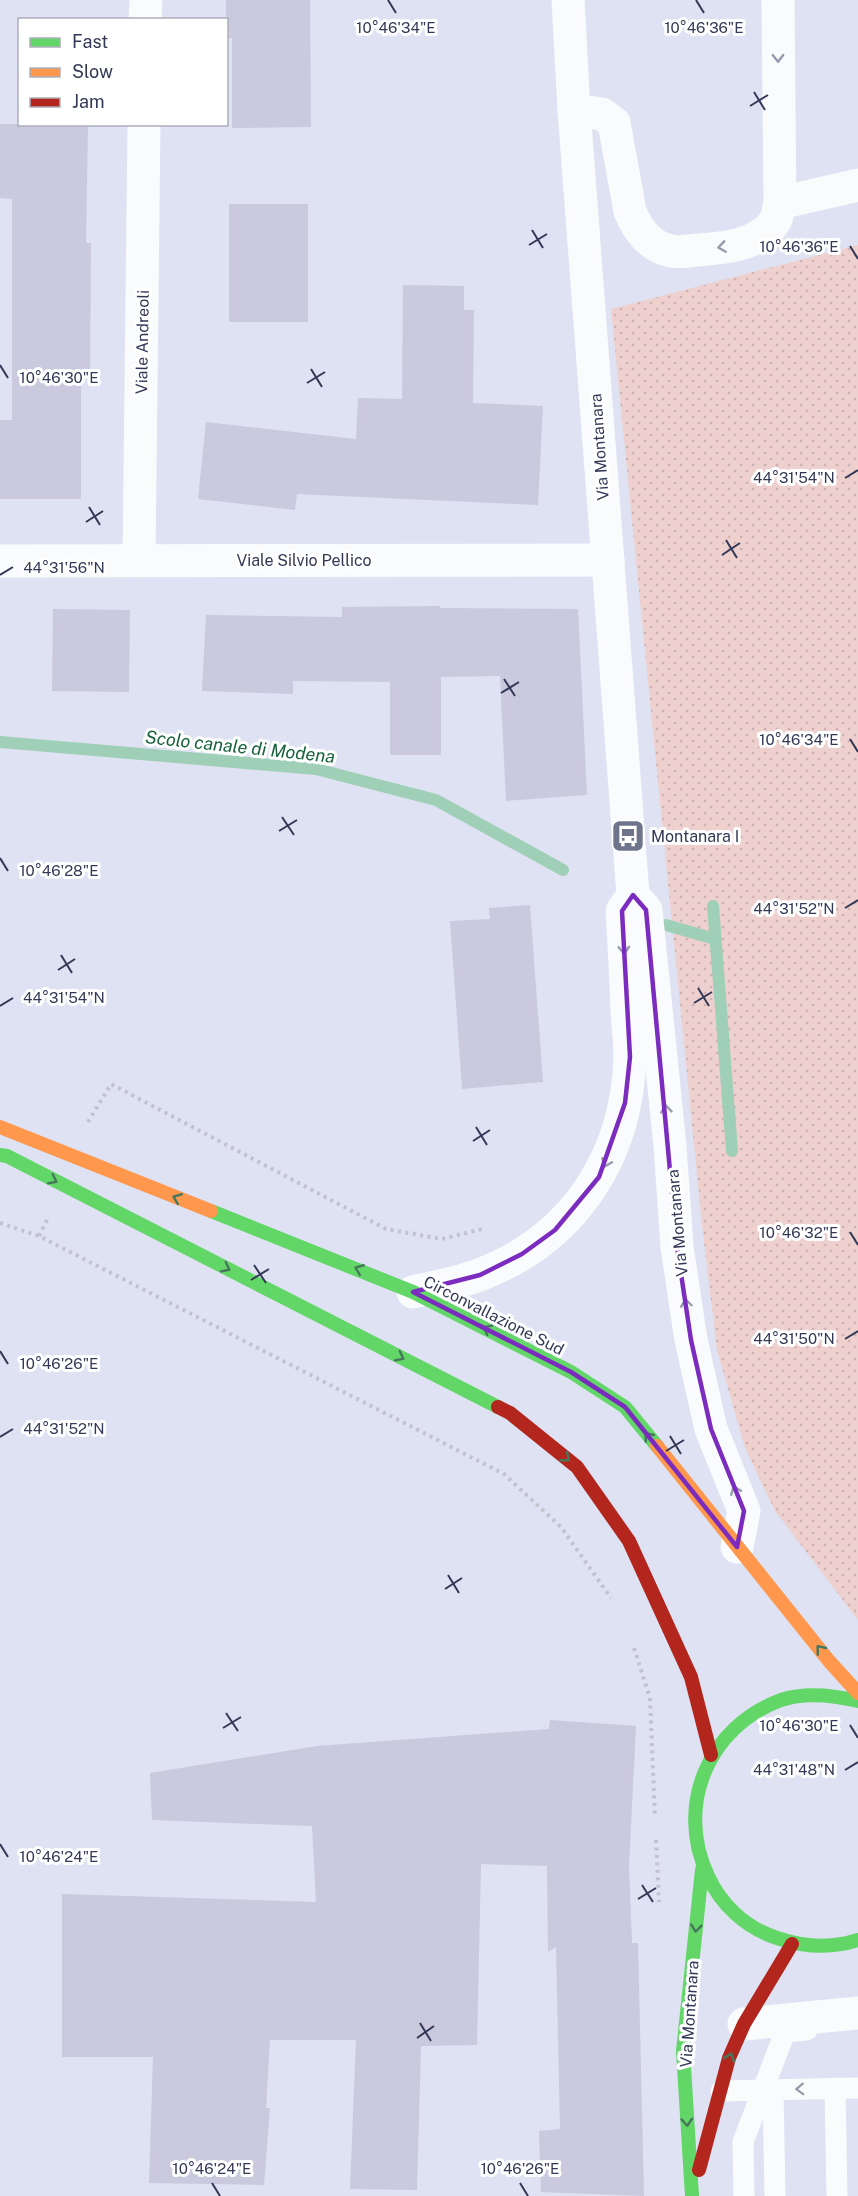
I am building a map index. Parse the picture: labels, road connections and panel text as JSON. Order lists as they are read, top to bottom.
{
  "streets": {
    "main road": ["Via Montanara", "Circonvallazione Sud"],
    "street": ["Viale Andreoli", "Viale Silvio Pellico"]
  },
  "crossings": [
    ["Viale Andreoli", "Viale Silvio Pellico"],
    ["Via Montanara", "Viale Silvio Pellico"],
    ["Via Montanara", "Circonvallazione Sud"]
  ],
  "water": ["Scolo canale di Modena"],
  "places": {
    "bus stop": ["Montanara I"]
  },
  "legend": ["Fast", "Slow", "Jam"],
  "coordinates": [
    "10°46'34\"E",
    "10°46'36\"E",
    "10°46'30\"E",
    "44°31'54\"N",
    "44°31'56\"N",
    "10°46'28\"E",
    "44°31'52\"N",
    "10°46'32\"E",
    "44°31'50\"N",
    "10°46'26\"E",
    "44°31'48\"N",
    "10°46'24\"E"
  ]
}
